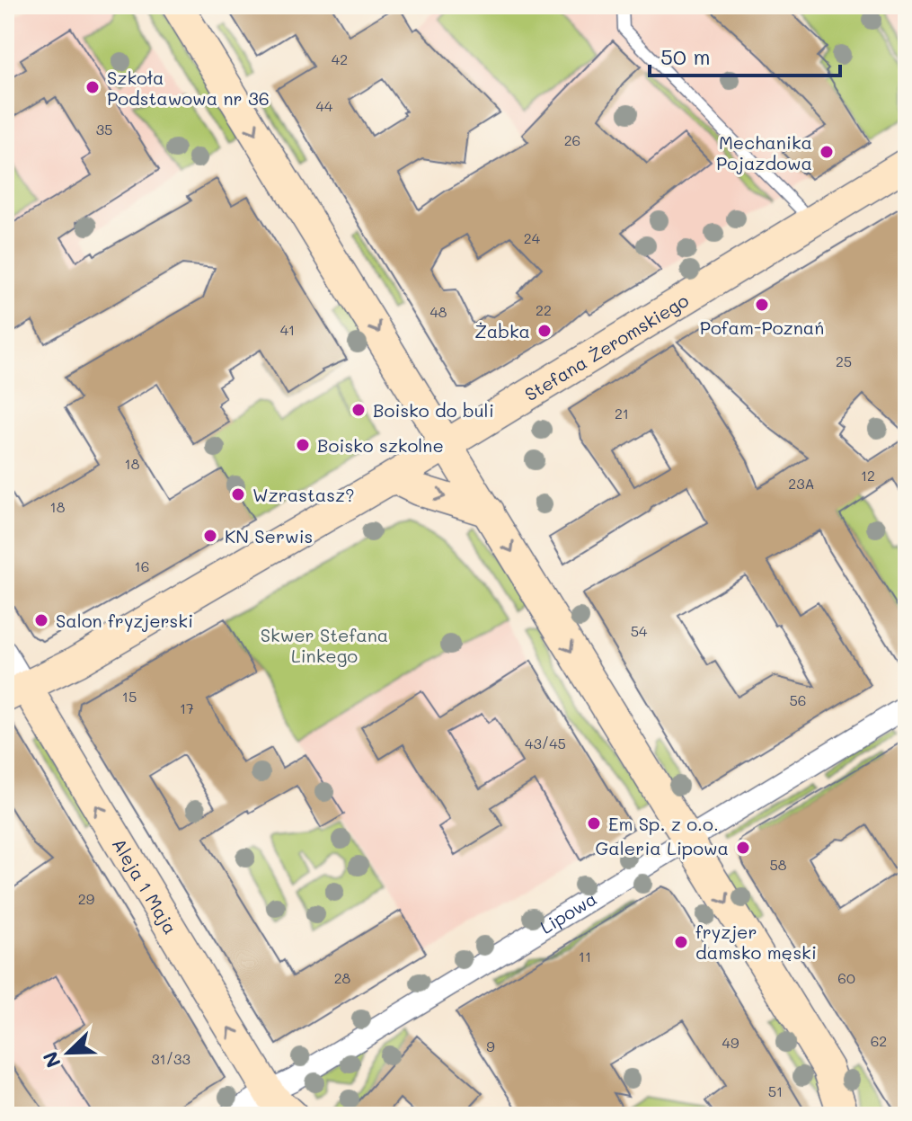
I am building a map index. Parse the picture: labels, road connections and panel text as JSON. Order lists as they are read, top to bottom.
{
  "streets": {
    "street": ["Stefana Żeromskiego", "Aleja 1 Maja", "Lipowa"]
  },
  "crossings": [
    ["Stefana Żeromskiego", "Aleja 1 Maja"],
    ["Aleja 1 Maja", "Lipowa"]
  ],
  "one_way": ["Aleja 1 Maja"],
  "parks": ["Skwer Stefana Linkego"],
  "places": [
    "Szkoła Podstawowa nr 36",
    "Mechanika Pojazdowa",
    "Pofam-Poznań",
    "Żabka",
    "Boisko do buli",
    "Boisko szkolne",
    "Wzrastasz?",
    "KN Serwis",
    "Salon fryzjerski",
    "Em Sp. z o.o.",
    "Galeria Lipowa",
    "fryzjer damsko męski"
  ],
  "house_numbers": [
    "42",
    "44",
    "35",
    "26",
    "24",
    "22",
    "48",
    "41",
    "25",
    "21",
    "18",
    "12",
    "23A",
    "18",
    "16",
    "54",
    "15",
    "56",
    "17",
    "43/45",
    "58",
    "29",
    "11",
    "28",
    "60",
    "62",
    "49",
    "9",
    "31/33",
    "51"
  ],
  "scale_bar": "50 m",
  "north": "bottom left"
}
